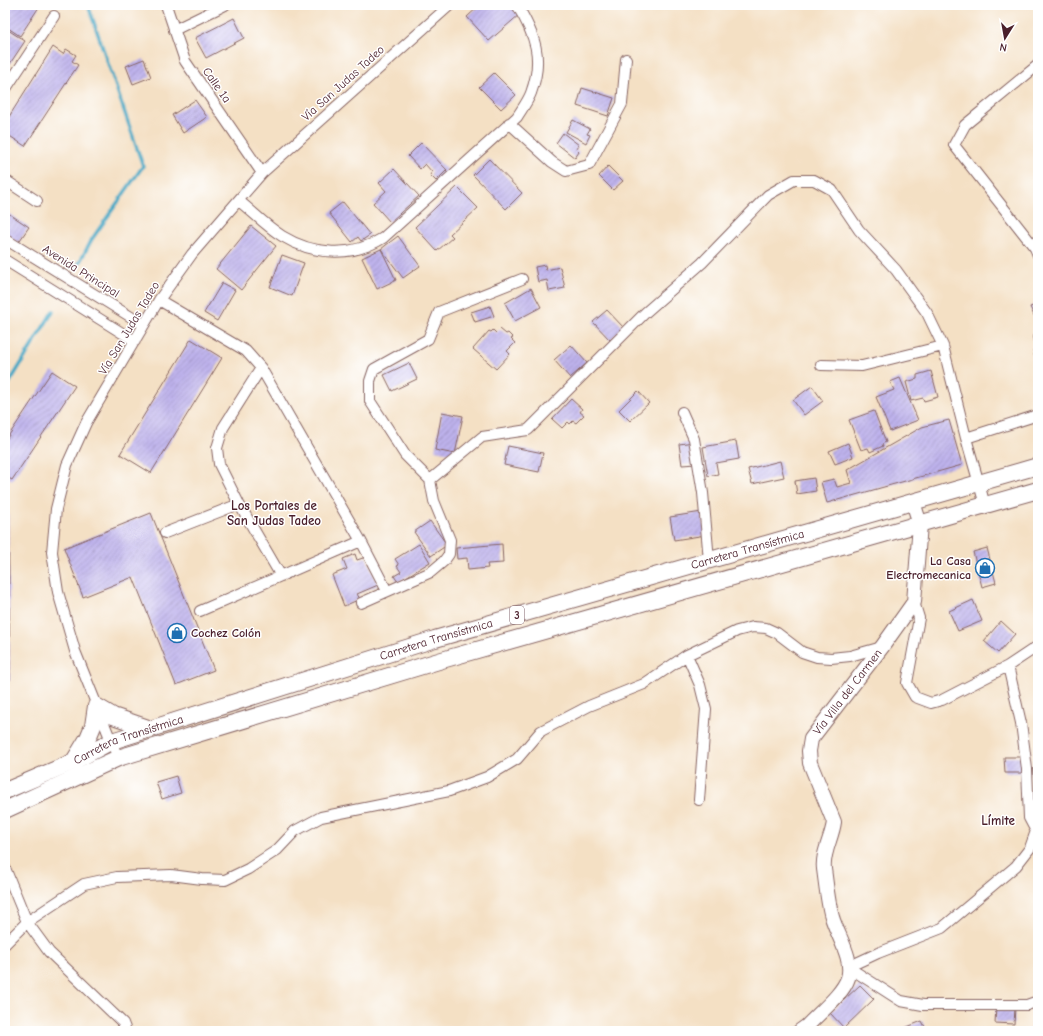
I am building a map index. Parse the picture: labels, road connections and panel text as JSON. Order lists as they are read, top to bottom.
{
  "streets": {
    "main road": ["Carretera Transístmica", "3"],
    "street": [
      "Vía San Judas Tadeo",
      "Calle 1a",
      "Avenida Principal",
      "Vía Villa del Carmen"
    ]
  },
  "crossings": [
    ["Vía San Judas Tadeo", "Calle 1a"],
    ["Vía San Judas Tadeo", "Avenida Principal"],
    ["Vía San Judas Tadeo", "Carretera Transístmica"]
  ],
  "districts": ["Los Portales de San Judas Tadeo", "Límite"],
  "places": {
    "shop": ["La Casa Electromecanica", "Cochez Colón"]
  },
  "north": "bottom"
}
